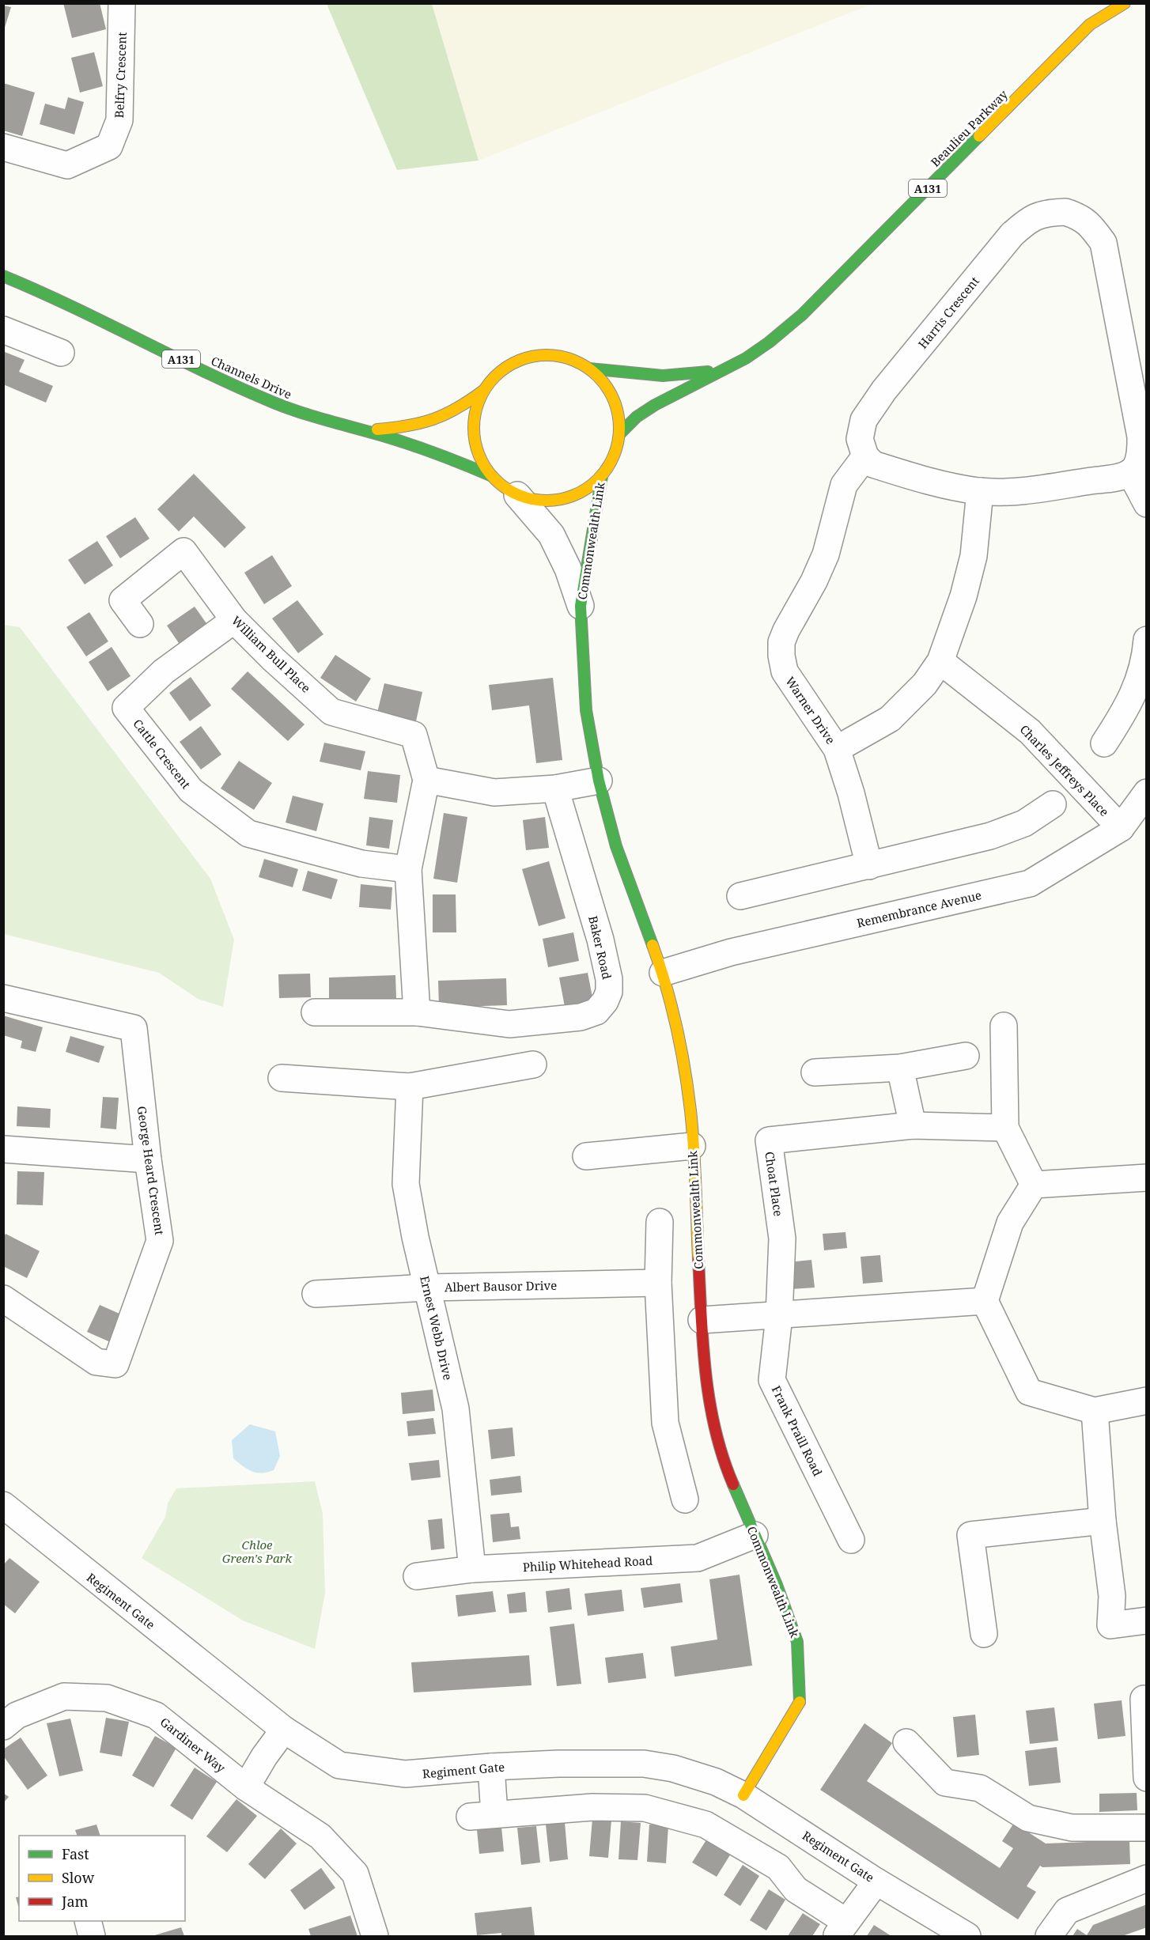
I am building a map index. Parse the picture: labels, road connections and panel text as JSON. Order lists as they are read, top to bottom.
{
  "streets": {
    "main road": [
      "Beaulieu Parkway",
      "A131",
      "Channels Drive",
      "Commonwealth Link"
    ],
    "street": [
      "Belfry Crescent",
      "Harris Crescent",
      "William Bull Place",
      "Warner Drive",
      "Cattle Crescent",
      "Charles Jeffreys Place",
      "Remembrance Avenue",
      "Baker Road",
      "George Heard Crescent",
      "Choat Place",
      "Albert Bausor Drive",
      "Ernest Webb Drive",
      "Frank Praill Road",
      "Philip Whitehead Road",
      "Regiment Gate",
      "Gardiner Way"
    ]
  },
  "crossings": [
    ["Beaulieu Parkway", "Channels Drive"],
    ["Beaulieu Parkway", "Commonwealth Link"],
    ["Harris Crescent", "Warner Drive"],
    ["Channels Drive", "Commonwealth Link"],
    ["Commonwealth Link", "Remembrance Avenue"],
    ["Commonwealth Link", "Philip Whitehead Road"],
    ["Commonwealth Link", "Regiment Gate"],
    ["William Bull Place", "Cattle Crescent"],
    ["Charles Jeffreys Place", "Remembrance Avenue"],
    ["Choat Place", "Frank Praill Road"],
    ["Albert Bausor Drive", "Ernest Webb Drive"],
    ["Ernest Webb Drive", "Philip Whitehead Road"]
  ],
  "parks": ["Chloe Green's Park"],
  "legend": ["Fast", "Slow", "Jam"]
}
